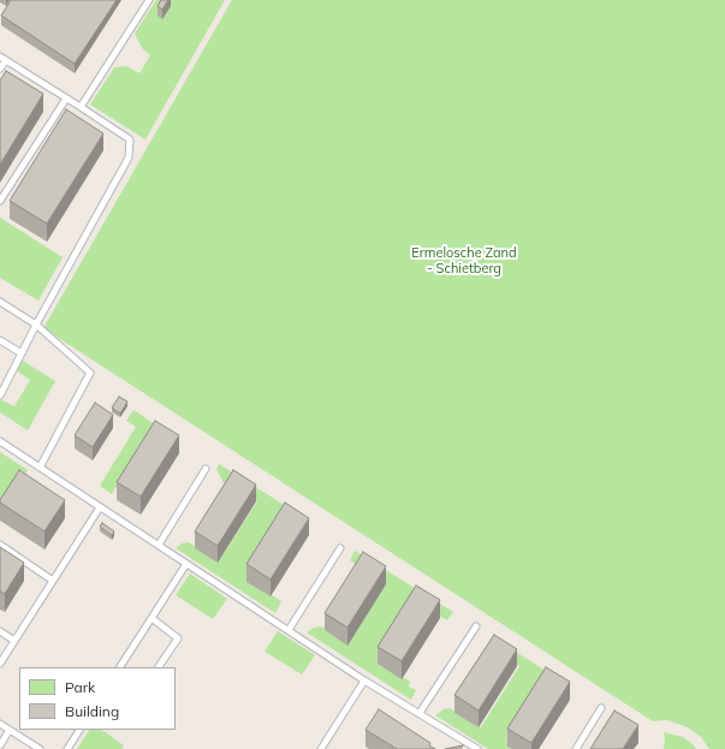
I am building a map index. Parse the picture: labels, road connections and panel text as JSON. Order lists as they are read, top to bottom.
{
  "parks": ["Ermelosche Zand - Schietberg"],
  "legend": ["Park", "Building"]
}
